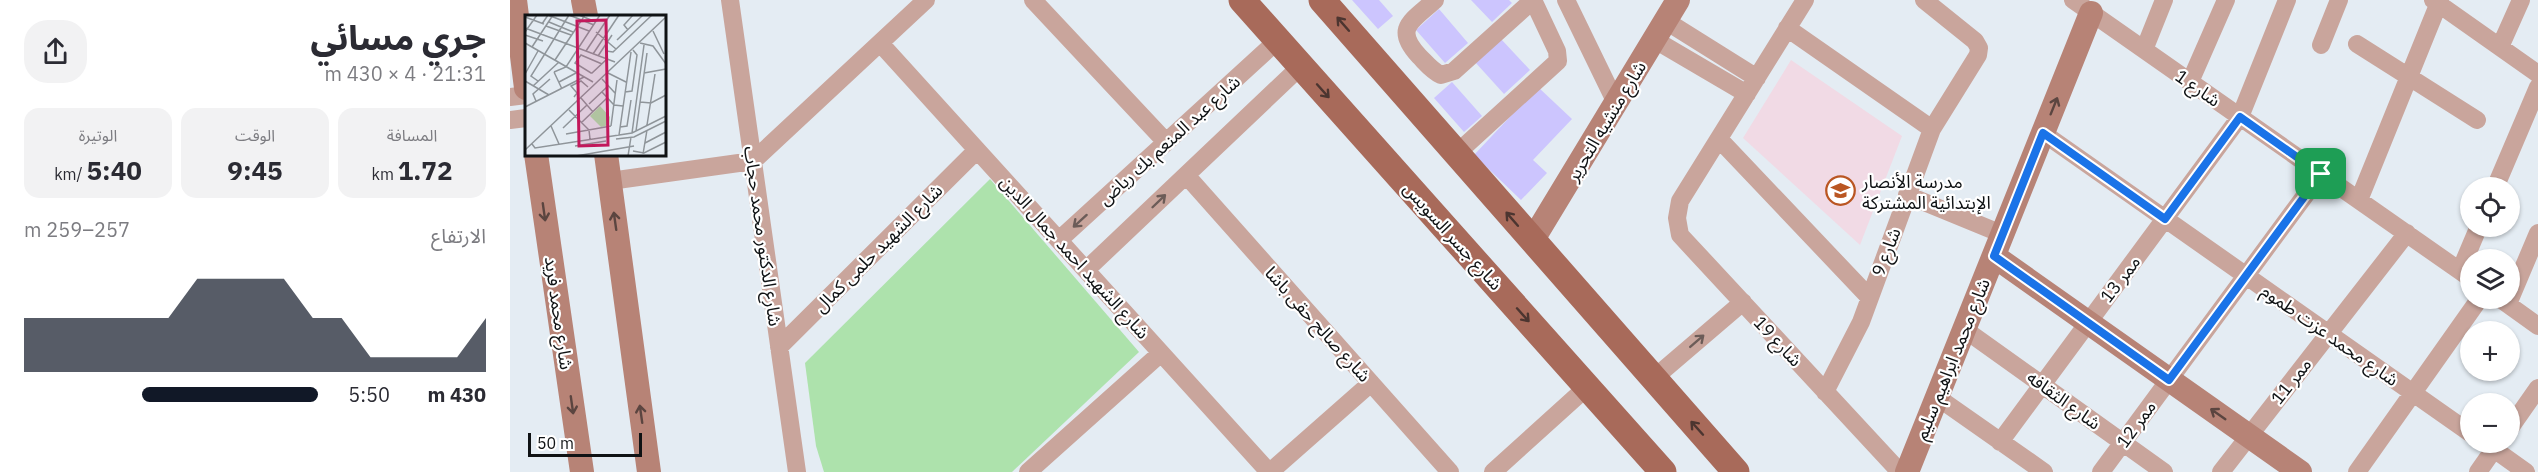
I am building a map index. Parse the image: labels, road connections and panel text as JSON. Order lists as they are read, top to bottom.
{
  "streets": {
    "main road": ["شارع جسر السويس"],
    "street": [
      "شارع 1",
      "شارع منشيه التحرير",
      "شارع عبد المنعم بك رياض",
      "شارع الدكتور محمد حجاب",
      "شارع الشهيد حلمى كمال",
      "شارع 9",
      "شارع الشهيد احمد جمال الدين",
      "ممر 13",
      "شارع محمد فريد",
      "شارع صالح حقى باشا",
      "شارع محمد عزت طموم",
      "شارع 19",
      "شارع محمد ابراهيم سليم",
      "ممر 11",
      "شارع الثقافه",
      "ممر 12"
    ]
  },
  "crossings": [
    ["شارع 1", "ممر 13"],
    ["شارع 1", "شارع محمد ابراهيم سليم"],
    ["شارع 1", "ممر 11"],
    ["شارع 1", "ممر 12"],
    ["شارع عبد المنعم بك رياض", "شارع جسر السويس"],
    ["شارع عبد المنعم بك رياض", "شارع الشهيد احمد جمال الدين"],
    ["شارع عبد المنعم بك رياض", "شارع صالح حقى باشا"],
    ["شارع الدكتور محمد حجاب", "شارع الشهيد حلمى كمال"],
    ["شارع الشهيد حلمى كمال", "شارع الشهيد احمد جمال الدين"],
    ["شارع 9", "شارع 19"],
    ["ممر 13", "شارع محمد عزت طموم"],
    ["ممر 13", "شارع الثقافه"],
    ["شارع محمد عزت طموم", "شارع محمد ابراهيم سليم"],
    ["شارع محمد عزت طموم", "ممر 11"],
    ["شارع محمد عزت طموم", "ممر 12"],
    ["شارع محمد ابراهيم سليم", "شارع الثقافه"],
    ["شارع الثقافه", "ممر 12"]
  ],
  "places": {
    "school or university": ["مدرسة الأنصار الإبتدائية المشتركة"]
  },
  "scale_bar": "50 m",
  "page": {
    "heading": ["جري مسائي", "21:31 · 4 × 430 m"],
    "stats": [
      ["المسافة", "1.72 km"],
      ["الوقت", "9:45"],
      ["الوتيرة", "5:40 /km"]
    ],
    "map_buttons": ["+", "−"],
    "chart": ["الارتفاع", "257–259 m"],
    "list": [
      {
        "name": "430 m",
        "note": "5:50"
      }
    ],
    "scale": "50 m"
  }
}
